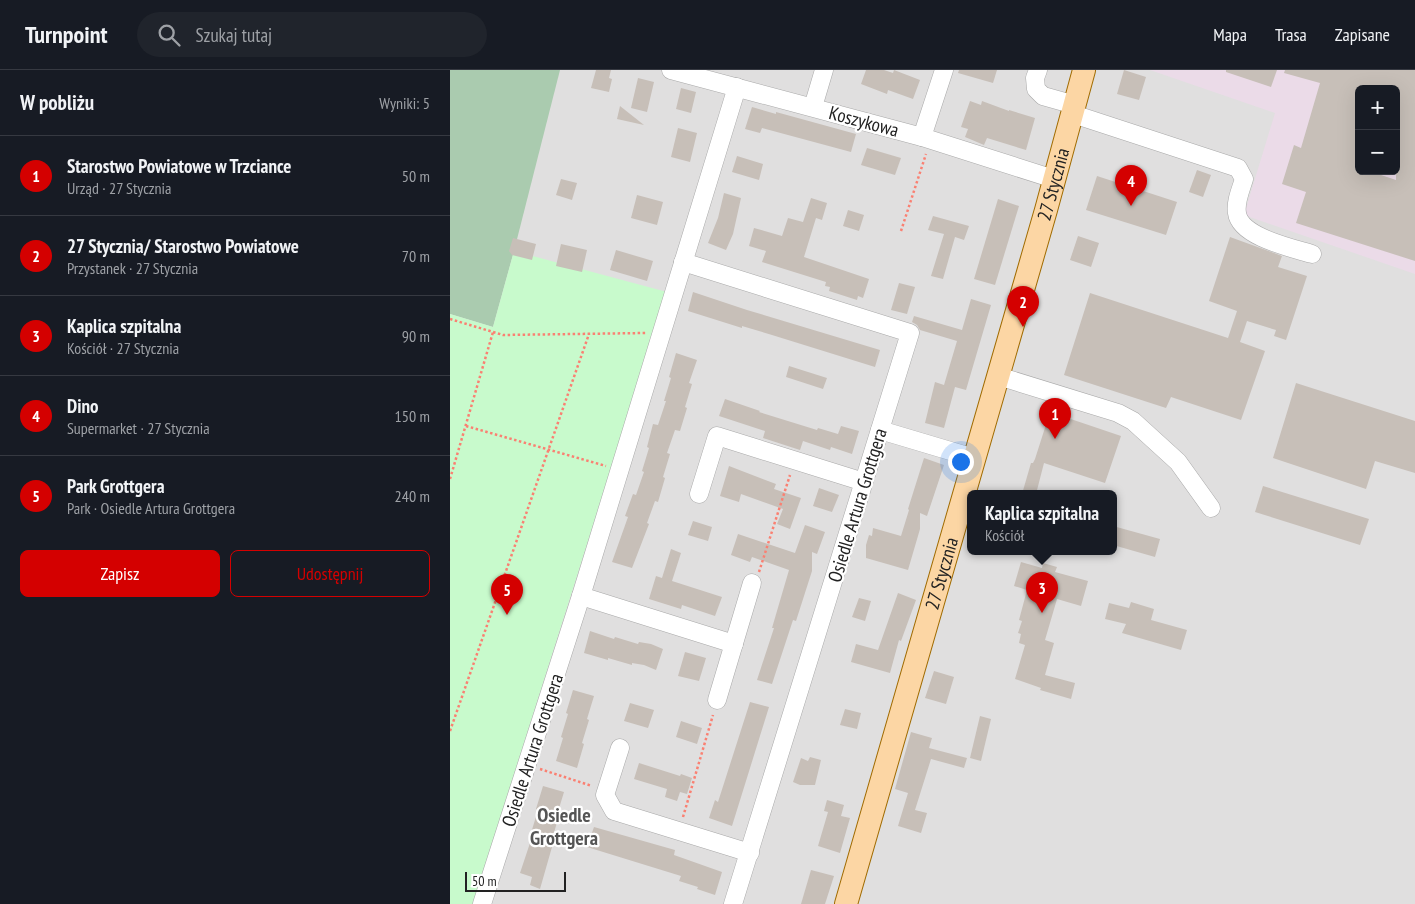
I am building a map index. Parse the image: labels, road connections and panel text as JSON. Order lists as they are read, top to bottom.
{
  "streets": {
    "main road": ["27 Stycznia"],
    "street": ["Koszykowa", "Osiedle Artura Grottgera"]
  },
  "crossings": [
    ["Koszykowa", "27 Stycznia"],
    ["Koszykowa", "Osiedle Artura Grottgera"]
  ],
  "districts": ["Osiedle Grottgera"],
  "scale_bar": "50 m",
  "page": {
    "header": "Turnpoint",
    "search": "Szukaj tutaj",
    "nav": ["Mapa", "Trasa", "Zapisane"],
    "heading": ["W pobliżu", "Wyniki: 5"],
    "map_buttons": ["+", "−"],
    "list": [
      {
        "mark": "1",
        "name": "Starostwo Powiatowe w Trzciance",
        "note": "Urząd · 27 Stycznia",
        "value": "50 m"
      },
      {
        "mark": "2",
        "name": "27 Stycznia/ Starostwo Powiatowe",
        "note": "Przystanek · 27 Stycznia",
        "value": "70 m"
      },
      {
        "mark": "3",
        "name": "Kaplica szpitalna",
        "note": "Kościół · 27 Stycznia",
        "value": "90 m"
      },
      {
        "mark": "4",
        "name": "Dino",
        "note": "Supermarket · 27 Stycznia",
        "value": "150 m"
      },
      {
        "mark": "5",
        "name": "Park Grottgera",
        "note": "Park · Osiedle Artura Grottgera",
        "value": "240 m"
      }
    ],
    "pins": [
      "4",
      "2",
      "1",
      "3",
      "5"
    ],
    "popup": ["Kaplica szpitalna", "Kościół"],
    "buttons": ["Zapisz", "Udostępnij"],
    "scale": "50 m"
  }
}
